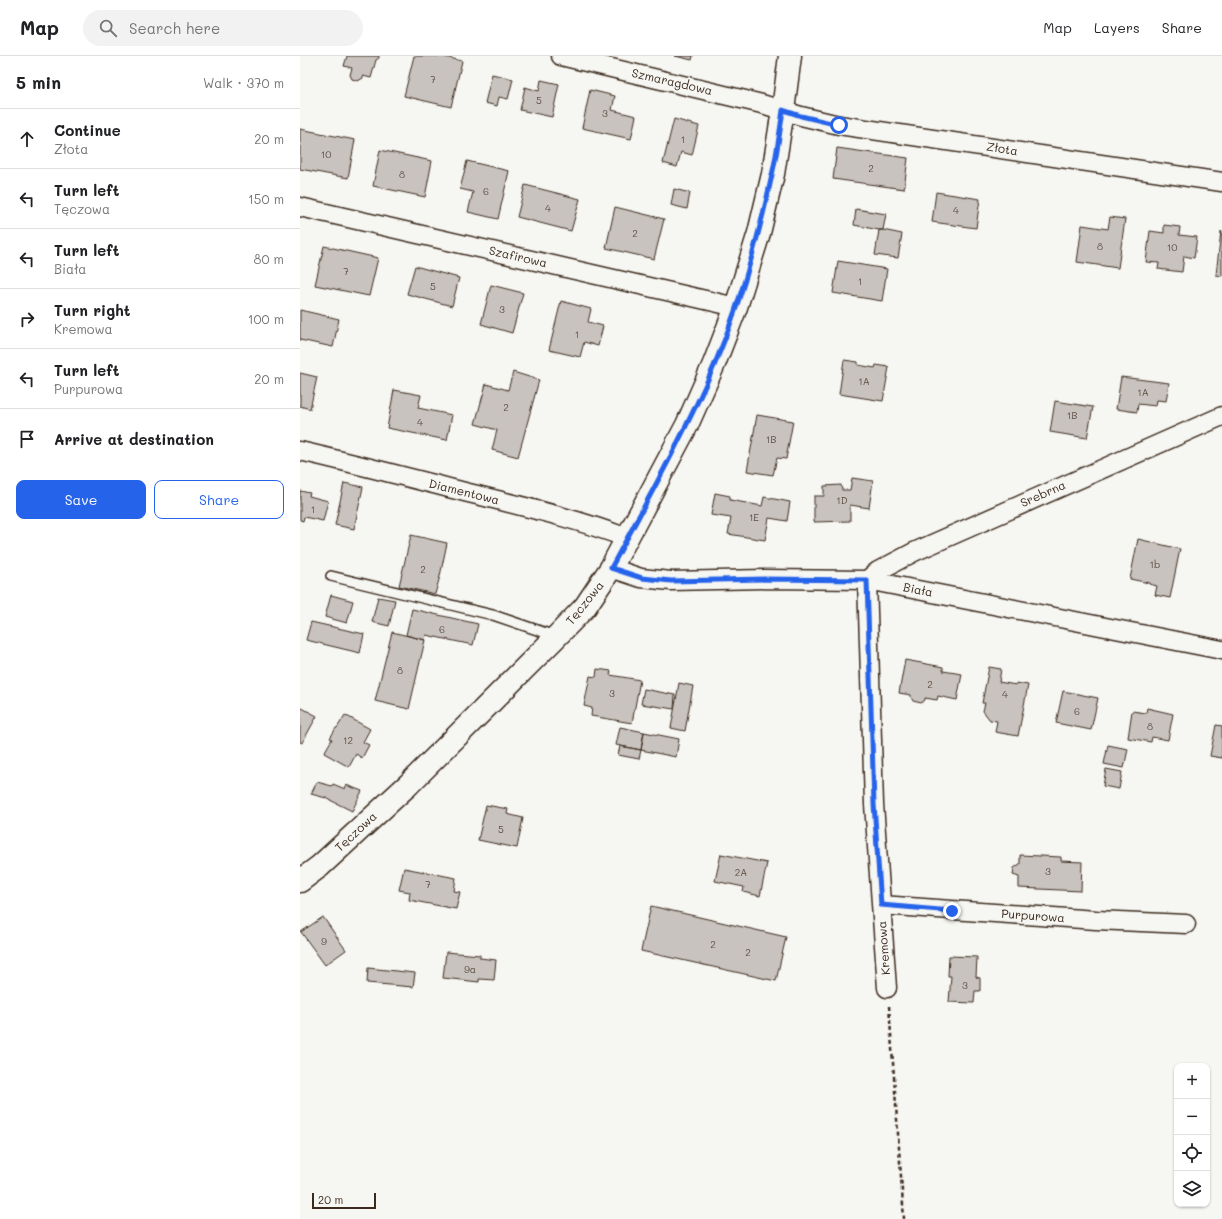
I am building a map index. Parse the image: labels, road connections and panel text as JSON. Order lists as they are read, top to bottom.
{
  "streets": {
    "street": [
      "Szmaragdowa",
      "Złota",
      "Szafirowa",
      "Diamentowa",
      "Srebrna",
      "Biała",
      "Tęczowa",
      "Purpurowa",
      "Kremowa"
    ]
  },
  "crossings": [
    ["Szmaragdowa", "Złota"],
    ["Szmaragdowa", "Tęczowa"],
    ["Złota", "Tęczowa"],
    ["Szafirowa", "Tęczowa"],
    ["Diamentowa", "Tęczowa"],
    ["Srebrna", "Biała"],
    ["Srebrna", "Kremowa"],
    ["Biała", "Tęczowa"],
    ["Biała", "Kremowa"],
    ["Purpurowa", "Kremowa"]
  ],
  "house_numbers": [
    "7",
    "5",
    "3",
    "1",
    "10",
    "2",
    "8",
    "6",
    "4",
    "4",
    "2",
    "8",
    "10",
    "7",
    "1",
    "5",
    "3",
    "1",
    "1A",
    "1A",
    "2",
    "1B",
    "4",
    "1B",
    "1D",
    "1",
    "1E",
    "1b",
    "2",
    "6",
    "8",
    "2",
    "3",
    "4",
    "6",
    "8",
    "12",
    "5",
    "3",
    "2A",
    "7",
    "9",
    "2",
    "2",
    "9a",
    "3"
  ],
  "scale_bar": "20 m",
  "page": {
    "header": "Map",
    "search": "Search here",
    "nav": ["Map", "Layers", "Share"],
    "heading": ["5 min", "Walk · 370 m"],
    "list": [
      ["Continue", "Złota", "20 m"],
      ["Turn left", "Tęczowa", "150 m"],
      ["Turn left", "Biała", "80 m"],
      ["Turn right", "Kremowa", "100 m"],
      ["Turn left", "Purpurowa", "20 m"],
      "Arrive at destination"
    ],
    "buttons": ["Save", "Share"],
    "map_buttons": ["+", "−"],
    "scale": "20 m"
  }
}
